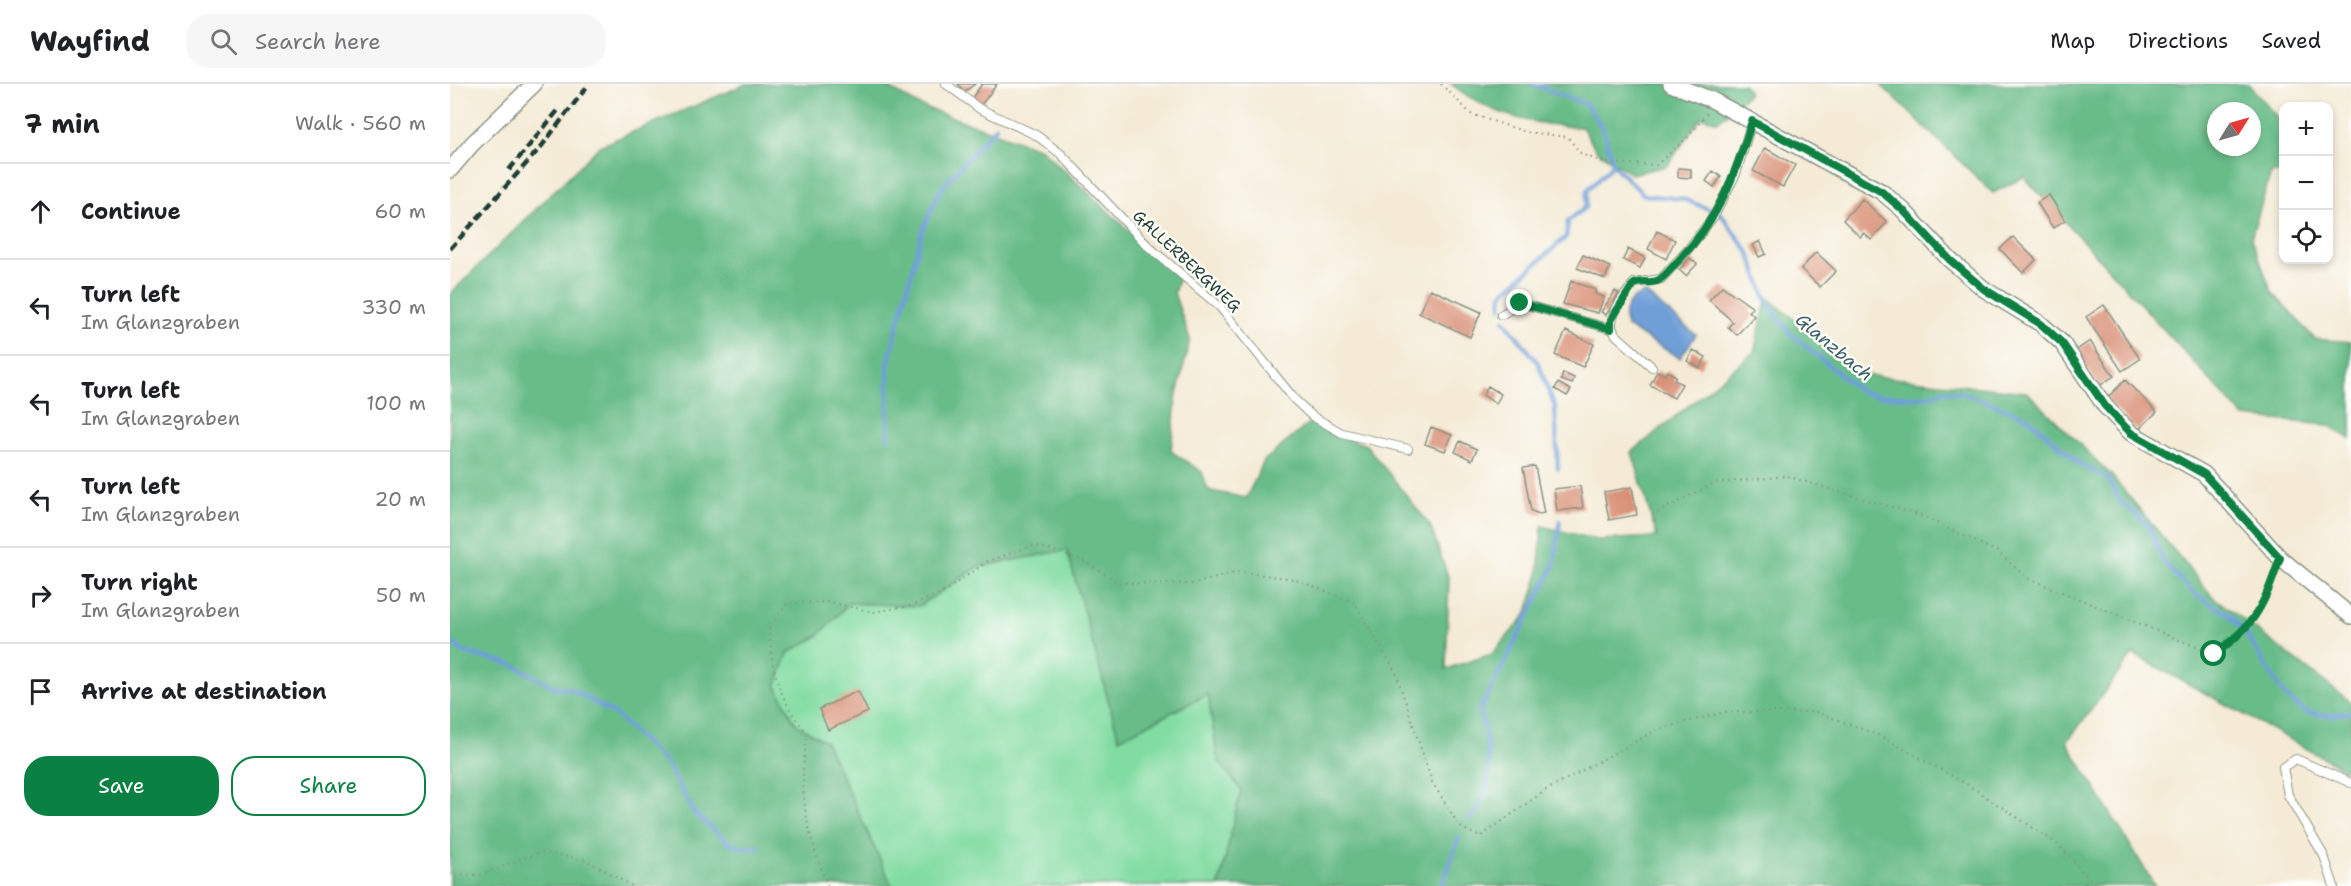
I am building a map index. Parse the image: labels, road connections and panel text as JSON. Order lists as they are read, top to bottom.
{
  "streets": {
    "lane": ["GALLERBERGWEG"]
  },
  "water": ["Glanzbach"],
  "north": "top right",
  "page": {
    "header": "Wayfind",
    "search": "Search here",
    "nav": ["Map", "Directions", "Saved"],
    "heading": ["7 min", "Walk · 560 m"],
    "map_buttons": ["+", "−"],
    "list": [
      ["Continue", "60 m"],
      ["Turn left", "Im Glanzgraben", "330 m"],
      ["Turn left", "Im Glanzgraben", "100 m"],
      ["Turn left", "Im Glanzgraben", "20 m"],
      ["Turn right", "Im Glanzgraben", "50 m"],
      "Arrive at destination"
    ],
    "buttons": ["Save", "Share"]
  }
}
